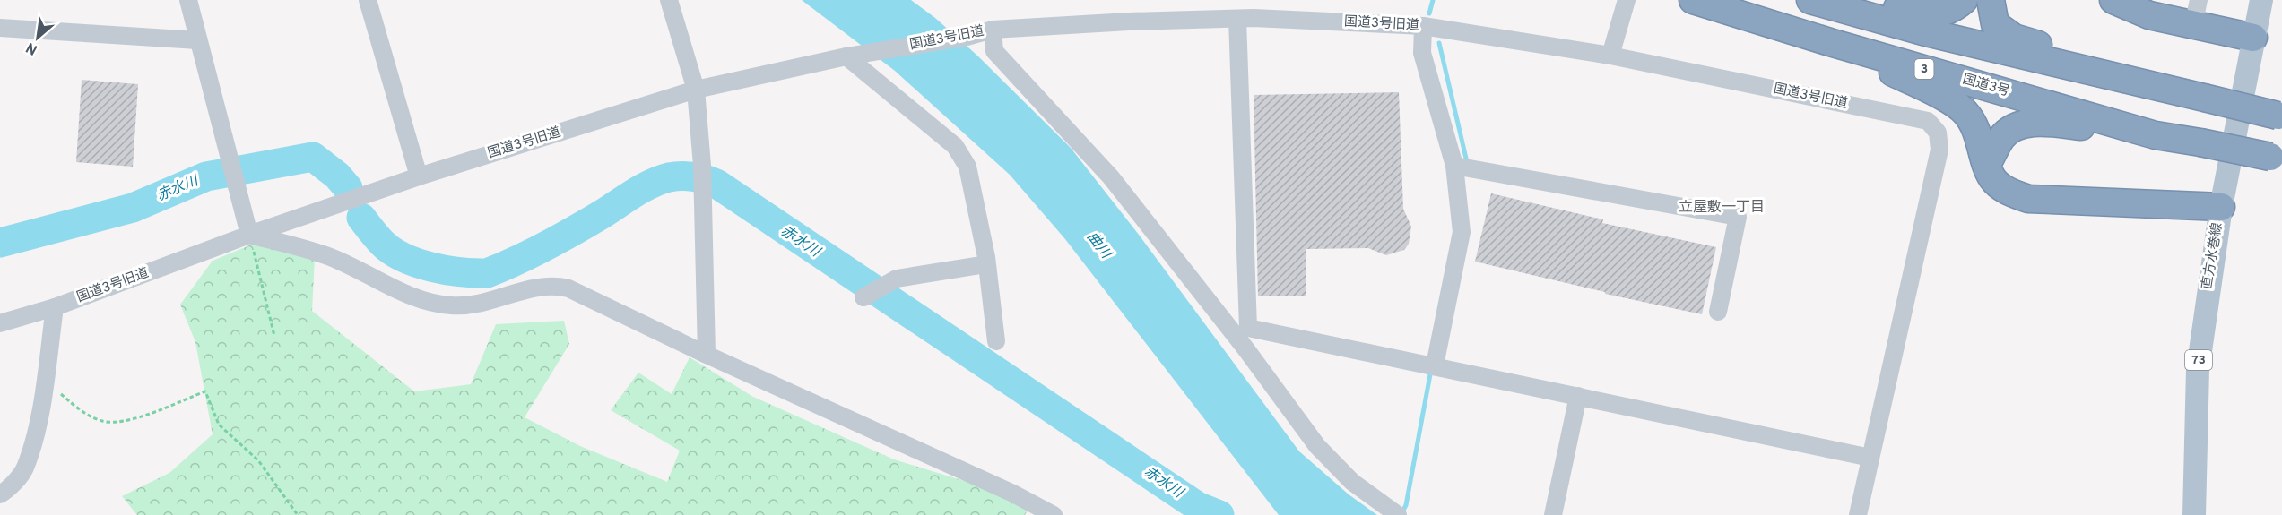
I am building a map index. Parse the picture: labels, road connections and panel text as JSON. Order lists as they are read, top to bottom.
{
  "streets": {
    "highway": ["3", "国道3号"],
    "main road": ["直方水巻線", "73"],
    "street": ["国道3号旧道"]
  },
  "districts": ["立屋敷一丁目"],
  "water": ["赤水川", "曲川"],
  "north": "bottom left"
}
